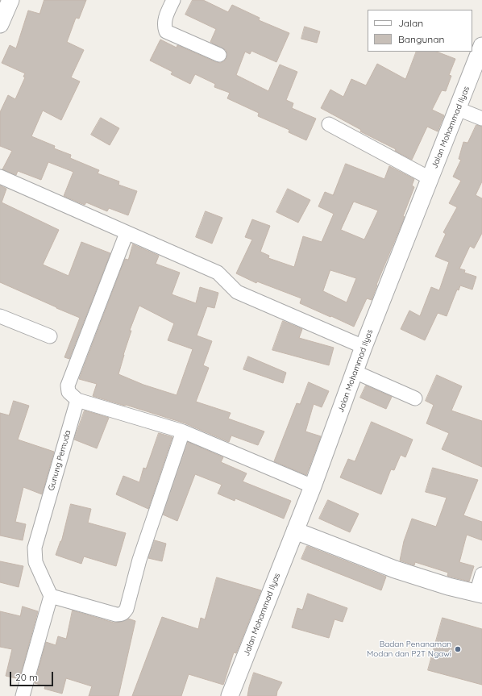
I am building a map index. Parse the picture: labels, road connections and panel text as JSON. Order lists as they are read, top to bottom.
{
  "streets": {
    "street": ["Jalan Mohammad Ilyas", "Gunung Pemuda"]
  },
  "places": ["Badan Penanaman Modan dan P2T Ngawi"],
  "legend": ["Jalan", "Bangunan"],
  "scale_bar": "20 m"
}
